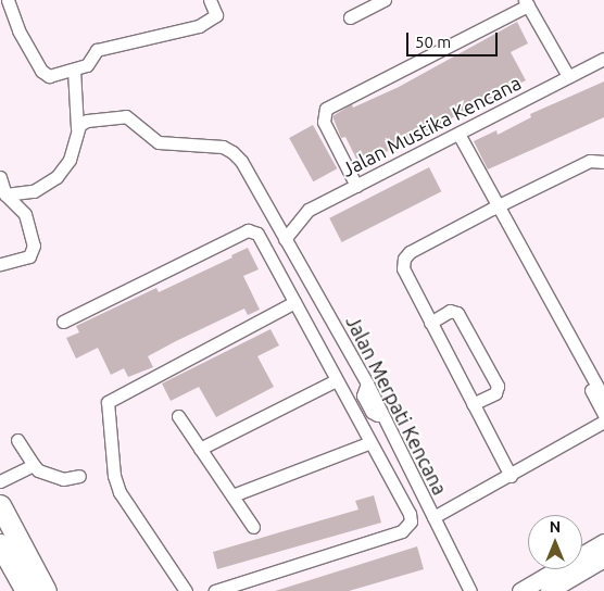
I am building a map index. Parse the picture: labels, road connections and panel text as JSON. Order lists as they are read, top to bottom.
{
  "streets": {
    "street": ["Jalan Mustika Kencana", "Jalan Merpati Kencana"]
  },
  "crossings": [
    ["Jalan Mustika Kencana", "Jalan Merpati Kencana"]
  ],
  "scale_bar": "50 m",
  "north": "top"
}
